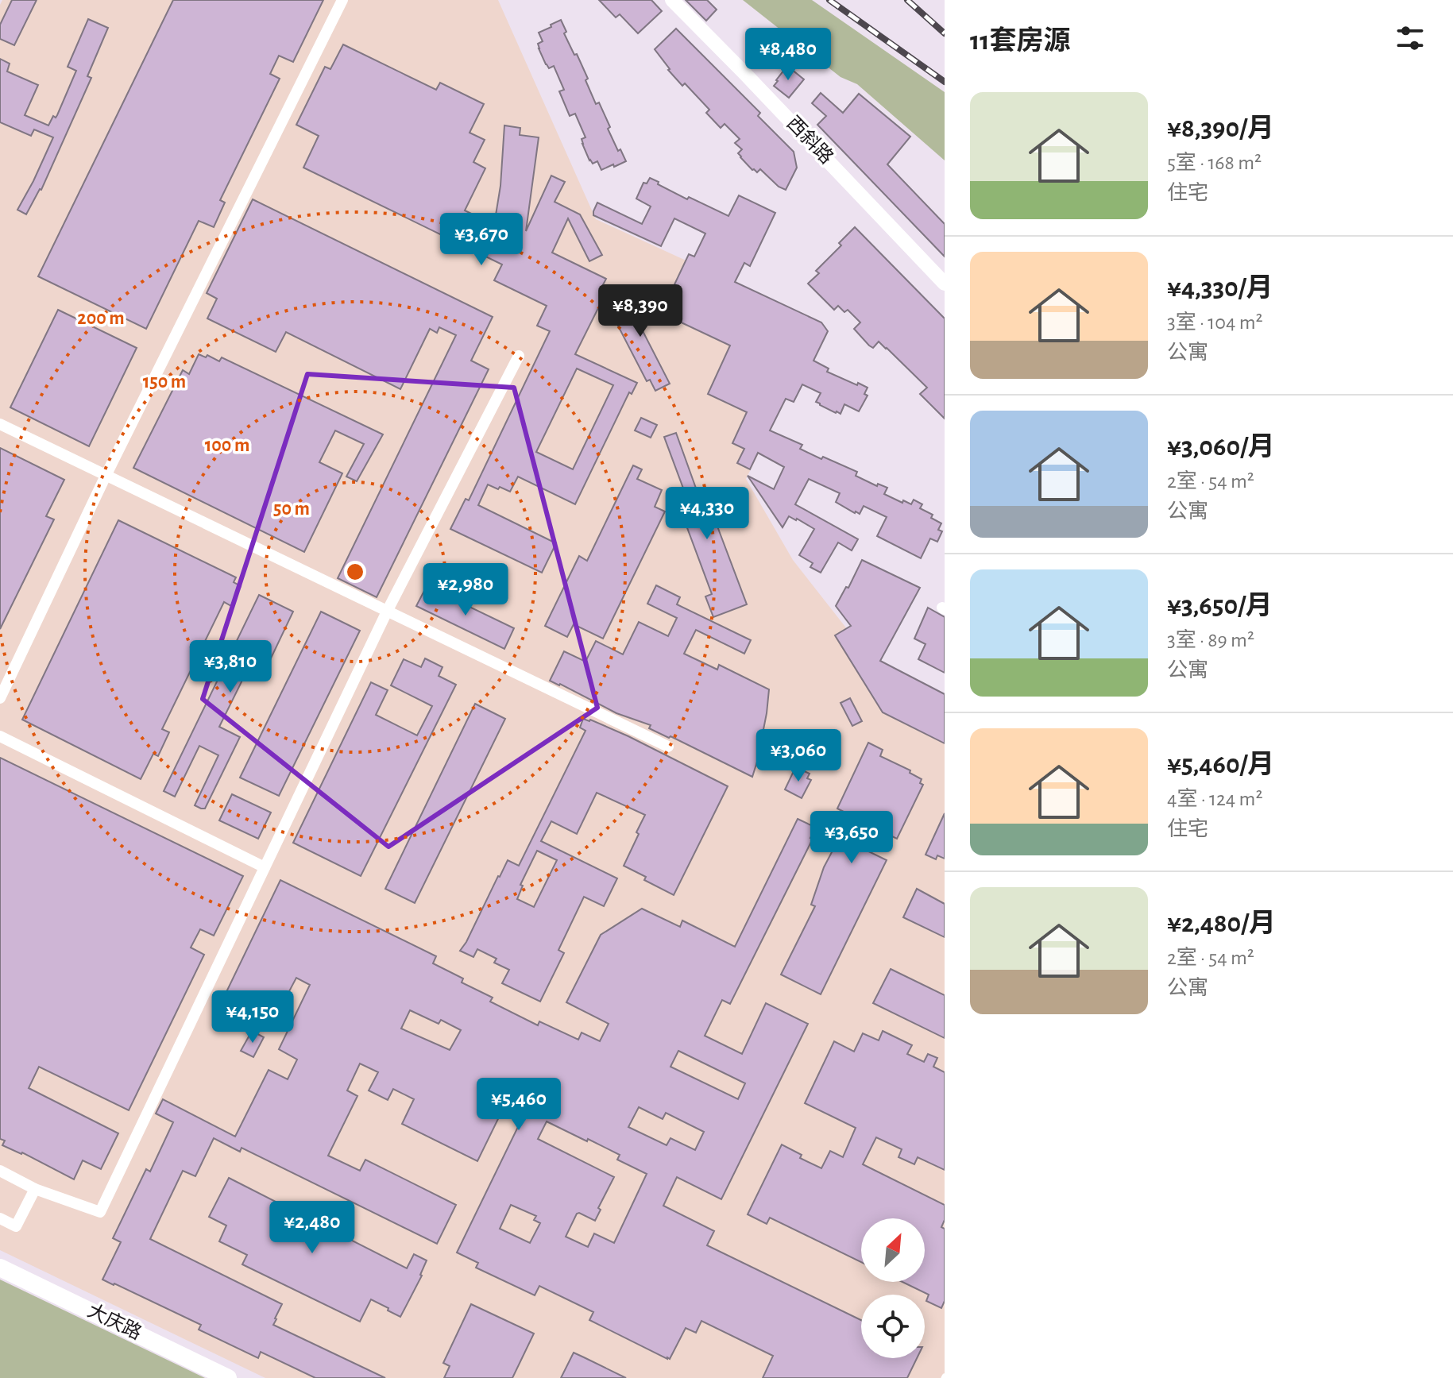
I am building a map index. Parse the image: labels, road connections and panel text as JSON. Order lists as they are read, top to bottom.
{
  "streets": {
    "main road": ["大庆路"],
    "street": ["西斜路"]
  },
  "north": "top right",
  "page": {
    "heading": "11套房源",
    "price": [
      "¥8,480",
      "¥3,670",
      "¥8,390",
      "¥4,330",
      "¥2,980",
      "¥3,810",
      "¥3,060",
      "¥3,650",
      "¥4,150",
      "¥5,460",
      "¥2,480"
    ],
    "list": [
      {
        "name": "¥8,390/月",
        "note": "5室 · 168 m² · 住宅"
      },
      {
        "name": "¥4,330/月",
        "note": "3室 · 104 m² · 公寓"
      },
      {
        "name": "¥3,060/月",
        "note": "2室 · 54 m² · 公寓"
      },
      {
        "name": "¥3,650/月",
        "note": "3室 · 89 m² · 公寓"
      },
      {
        "name": "¥5,460/月",
        "note": "4室 · 124 m² · 住宅"
      },
      {
        "name": "¥2,480/月",
        "note": "2室 · 54 m² · 公寓"
      }
    ]
  },
  "rings": [
    "200 m",
    "150 m",
    "100 m",
    "50 m"
  ]
}
